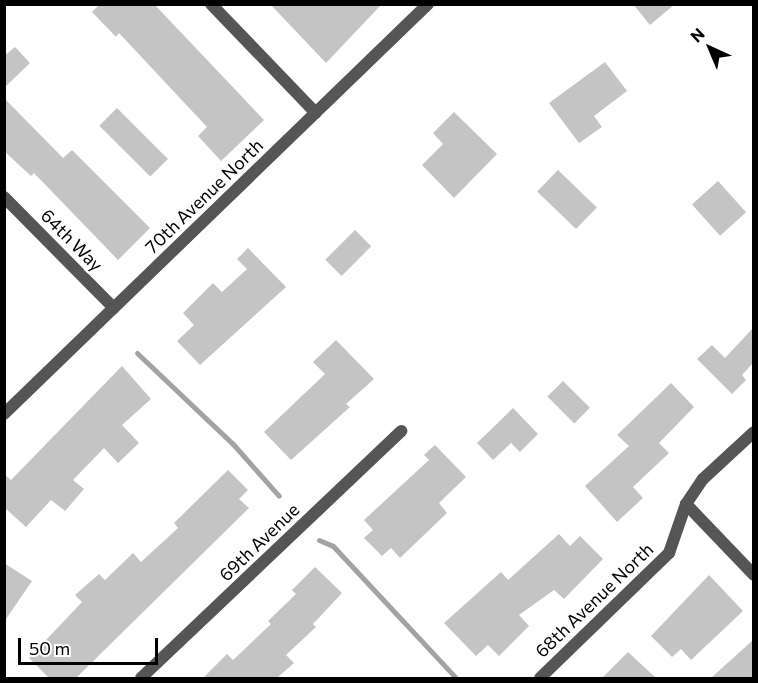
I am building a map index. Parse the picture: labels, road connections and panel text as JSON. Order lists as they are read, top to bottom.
{
  "streets": {
    "street": [
      "70th Avenue North",
      "64th Way",
      "69th Avenue",
      "68th Avenue North"
    ]
  },
  "crossings": [
    ["70th Avenue North", "64th Way"]
  ],
  "scale_bar": "50 m",
  "north": "top left"
}
